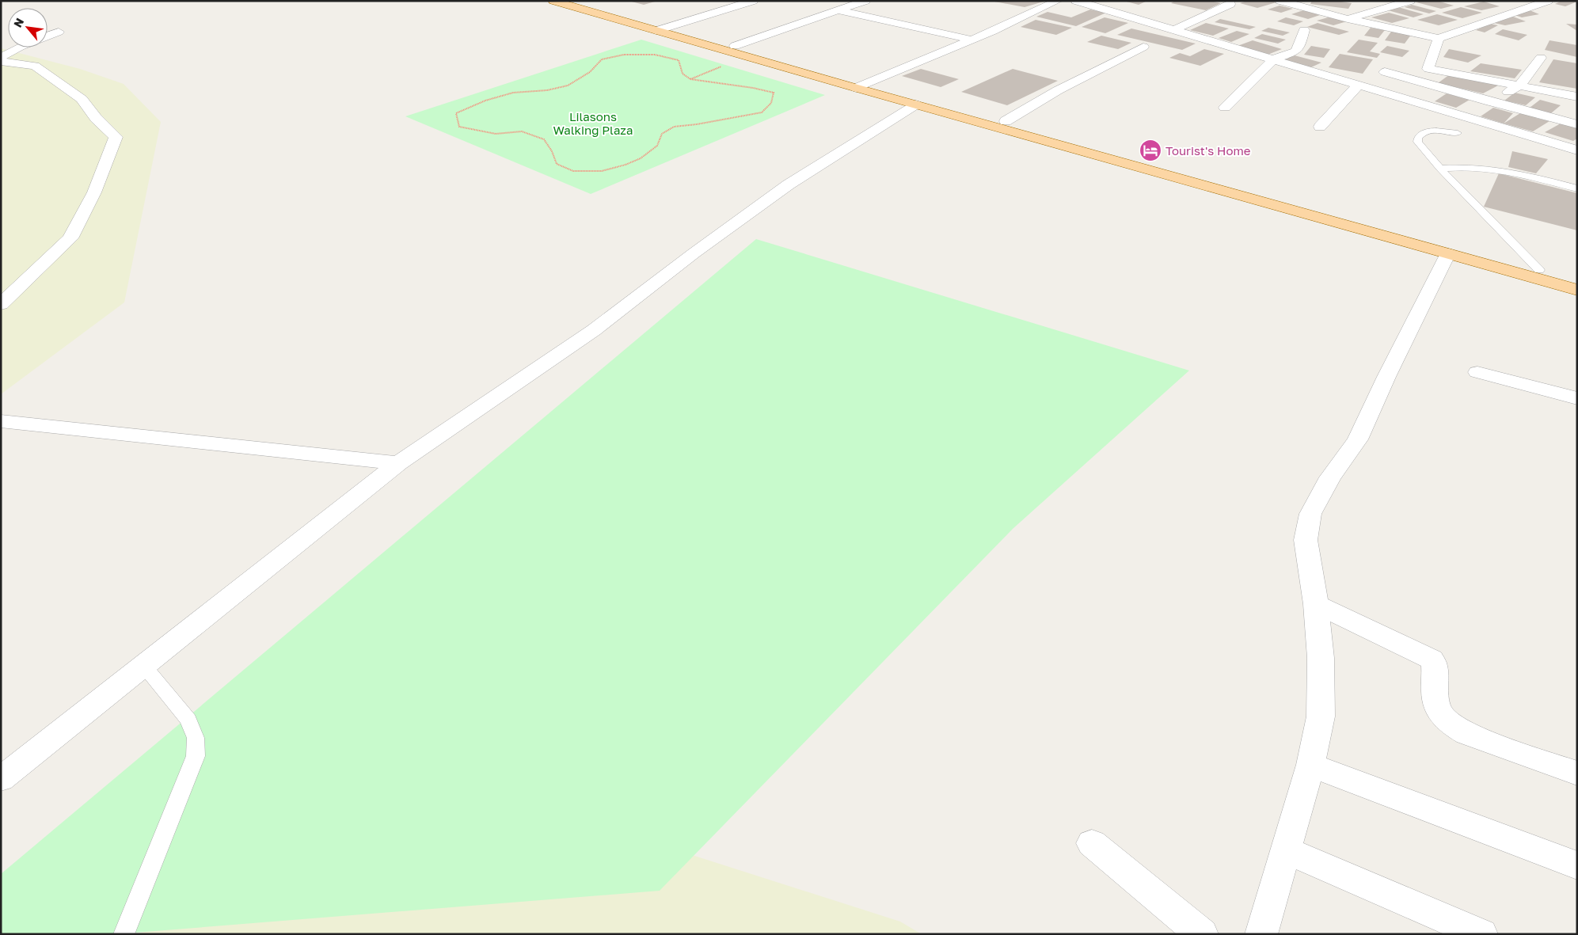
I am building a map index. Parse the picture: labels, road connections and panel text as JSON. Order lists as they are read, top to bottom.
{
  "parks": ["Lilasons Walking Plaza"],
  "places": {
    "hotel": ["Tourist's Home"]
  },
  "north": "top left"
}
